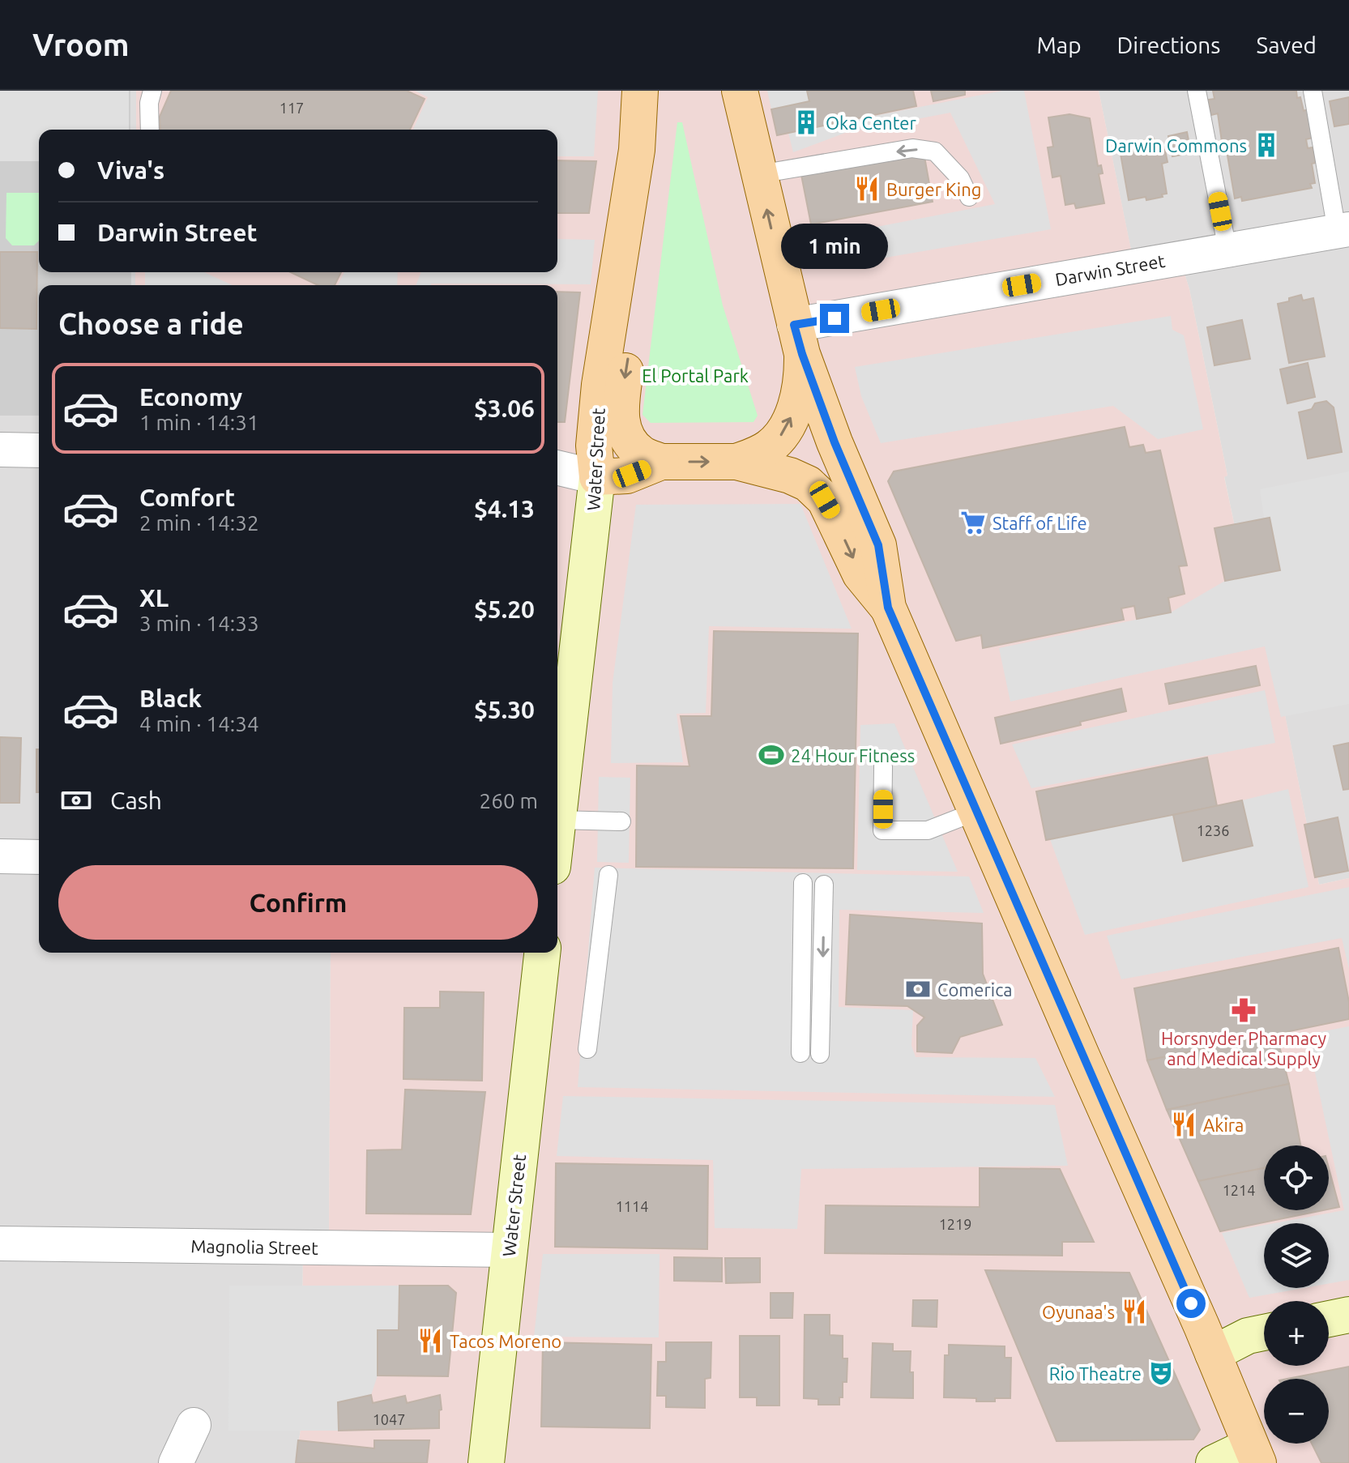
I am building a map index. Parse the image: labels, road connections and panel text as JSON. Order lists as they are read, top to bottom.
{
  "streets": {
    "main road": ["Water Street"],
    "street": ["Darwin Street", "Magnolia Street"]
  },
  "crossings": [
    ["Water Street", "Magnolia Street"]
  ],
  "parks": ["El Portal Park"],
  "places": {
    "building": ["Oka Center", "Darwin Commons"],
    "restaurant": [
      "Burger King",
      "Akira",
      "Oyunaa's",
      "Tacos Moreno"
    ],
    "supermarket": ["Staff of Life"],
    "sports": ["24 Hour Fitness"],
    "bank": ["Comerica"],
    "pharmacy": ["Horsnyder Pharmacy and Medical Supply"],
    "theatre": ["Rio Theatre"]
  },
  "house_numbers": [
    "117",
    "1236",
    "1214",
    "1114",
    "1219",
    "1047"
  ],
  "page": {
    "header": "Vroom",
    "nav": ["Map", "Directions", "Saved"],
    "banner": ["Viva's", "Darwin Street"],
    "bubble": "1 min",
    "heading": "Choose a ride",
    "list": [
      {
        "name": "Economy",
        "note": "1 min · 14:31",
        "value": "$3.06"
      },
      {
        "name": "Comfort",
        "note": "2 min · 14:32",
        "value": "$4.13"
      },
      {
        "name": "XL",
        "note": "3 min · 14:33",
        "value": "$5.20"
      },
      {
        "name": "Black",
        "note": "4 min · 14:34",
        "value": "$5.30"
      }
    ],
    "pay": ["Cash", "260 m"],
    "buttons": "Confirm",
    "map_buttons": ["+", "−"]
  }
}
